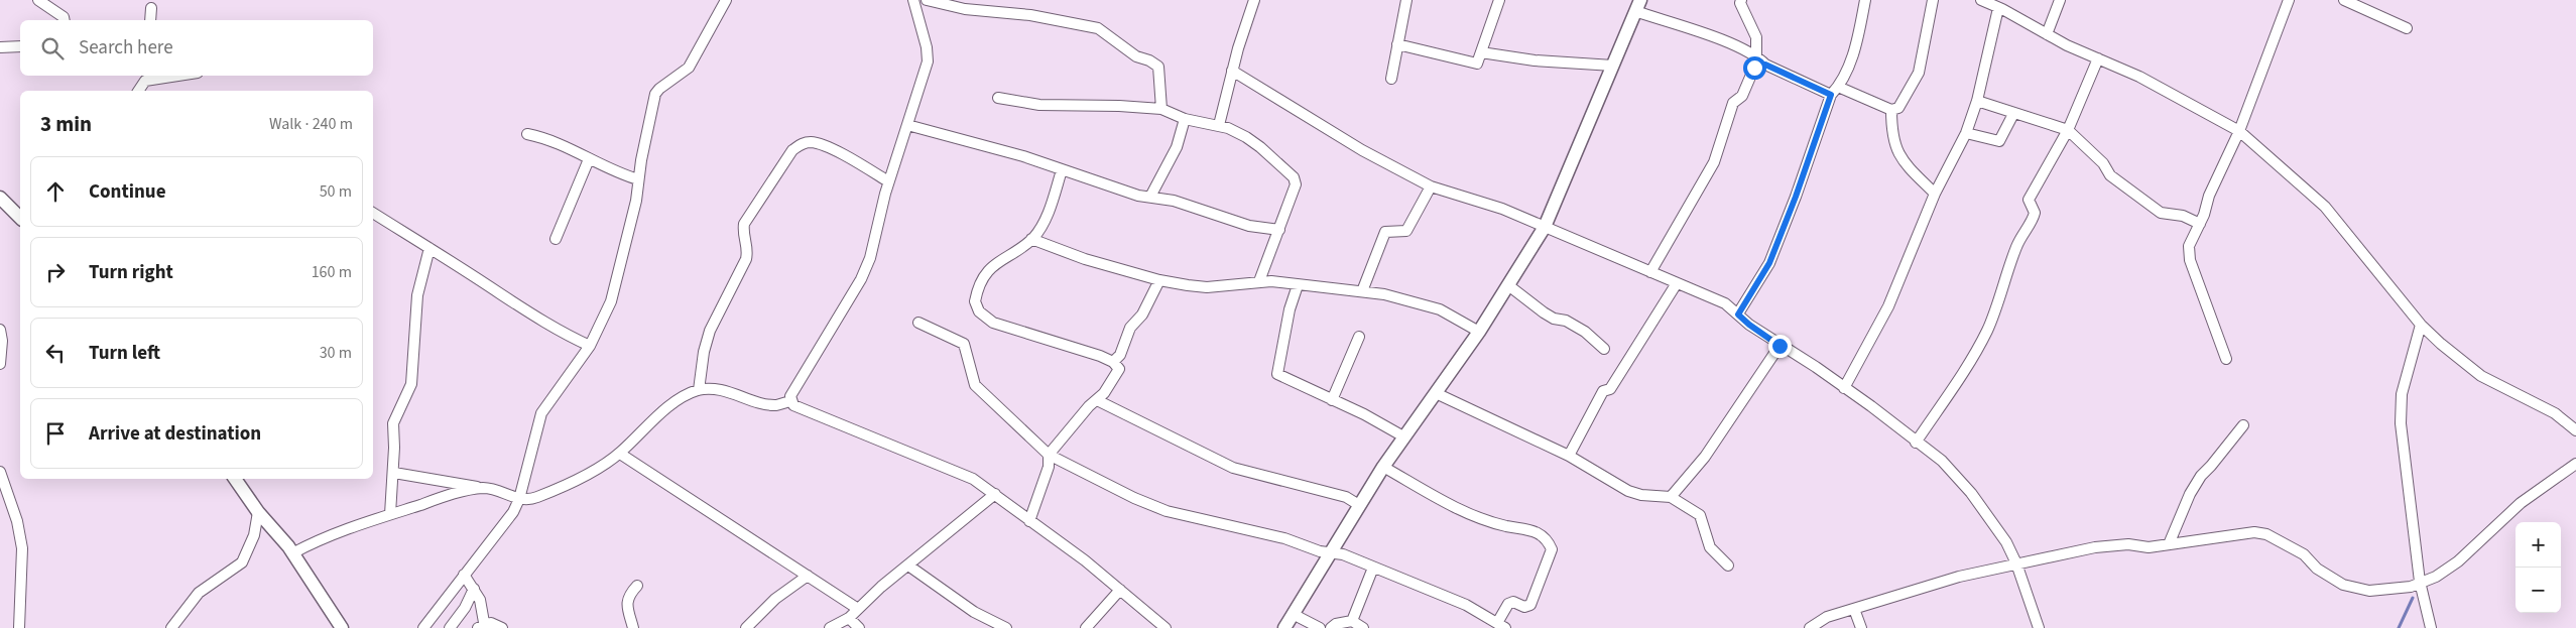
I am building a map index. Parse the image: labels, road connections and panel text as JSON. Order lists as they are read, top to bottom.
{
  "page": {
    "search": "Search here",
    "heading": ["3 min", "Walk · 240 m"],
    "list": [
      ["Continue", "50 m"],
      ["Turn right", "160 m"],
      ["Turn left", "30 m"],
      "Arrive at destination"
    ],
    "map_buttons": ["+", "−"]
  }
}
